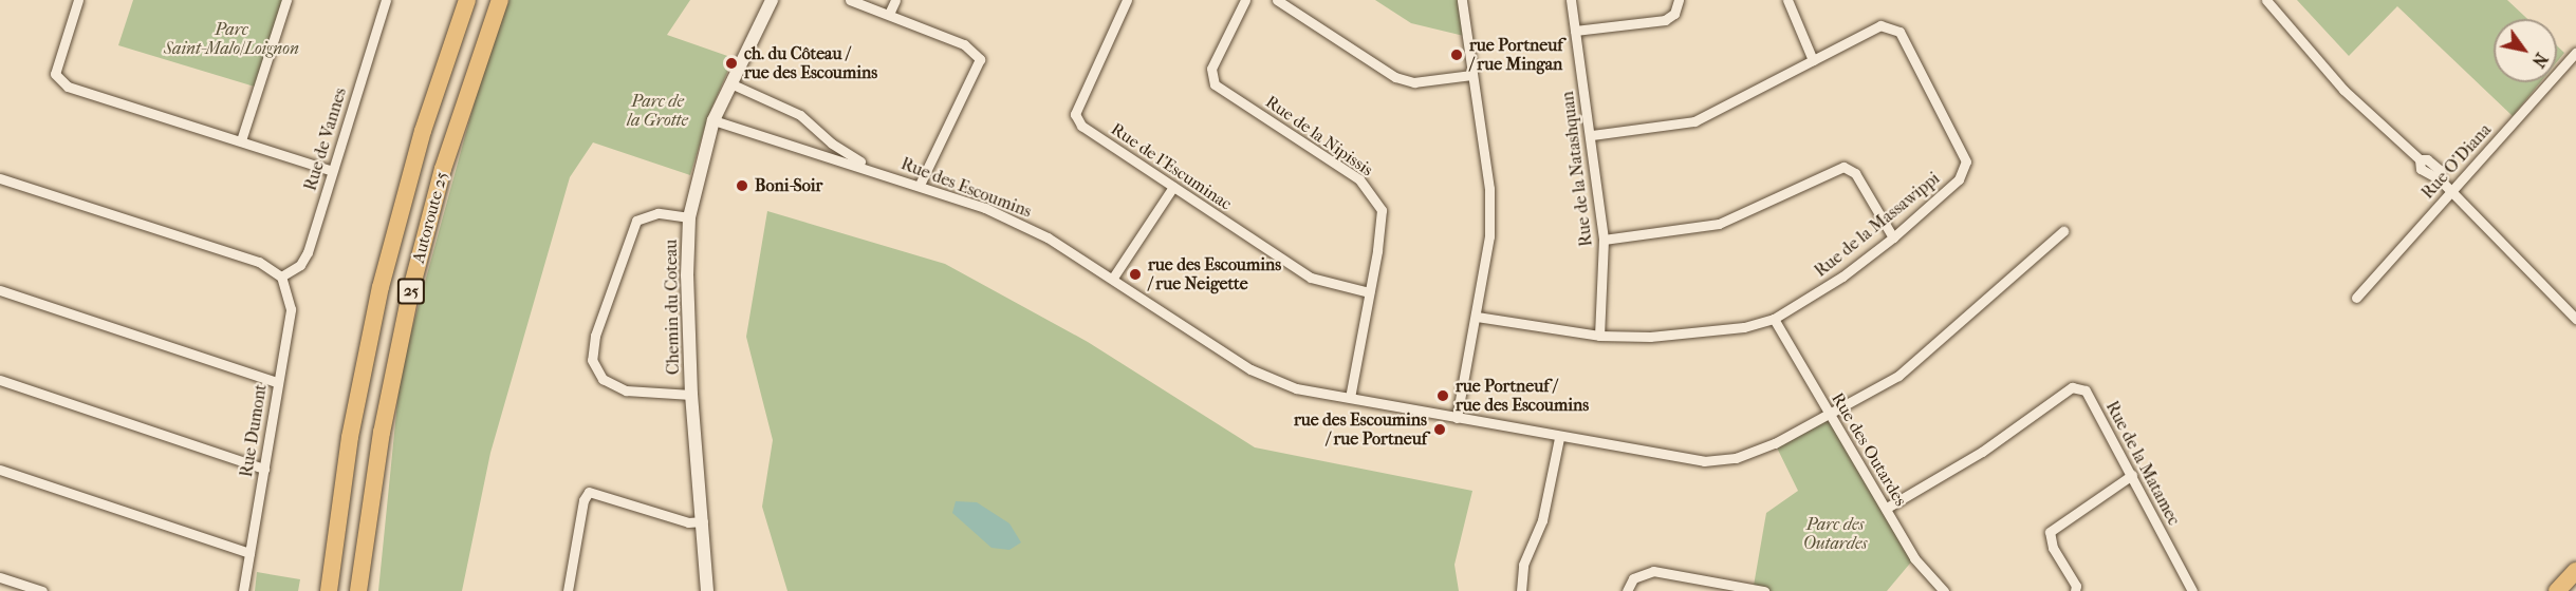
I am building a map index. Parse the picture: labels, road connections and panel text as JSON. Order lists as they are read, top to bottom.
{
  "streets": {
    "highway": ["Autoroute 25", "25"],
    "street": [
      "Rue de la Nipissis",
      "Rue de Vannes",
      "Rue O'Diana",
      "Rue de l'Escuminac",
      "Rue de la Natashquan",
      "Rue des Escoumins",
      "Rue de la Massawippi",
      "Chemin du Coteau",
      "Rue Dumont",
      "Rue des Outardes",
      "Rue de la Matamec"
    ]
  },
  "crossings": [
    ["Rue de la Nipissis", "Rue de l'Escuminac"],
    ["Rue de la Nipissis", "Rue des Escoumins"],
    ["Rue de Vannes", "Rue Dumont"],
    ["Rue de la Natashquan", "Rue de la Massawippi"],
    ["Rue des Escoumins", "Chemin du Coteau"],
    ["Rue des Escoumins", "Rue des Outardes"],
    ["Rue de la Massawippi", "Rue des Outardes"],
    ["Rue des Outardes", "Rue de la Matamec"]
  ],
  "parks": ["Parc Saint-Malo/Loignon", "Parc de la Grotte", "Parc des Outardes"],
  "places": [
    "rue Portneuf / rue Mingan",
    "ch. du Côteau / rue des Escoumins",
    "Boni-Soir",
    "rue des Escoumins / rue Neigette",
    "rue Portneuf / rue des Escoumins",
    "rue des Escoumins / rue Portneuf"
  ],
  "north": "bottom right"
}
